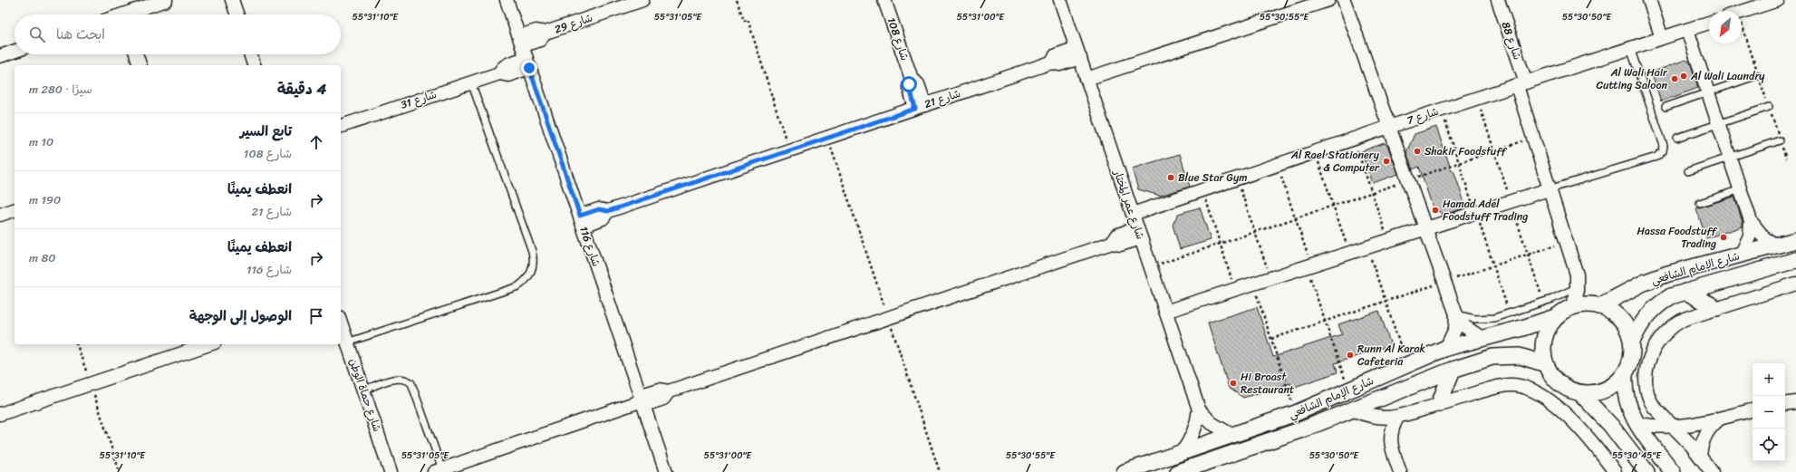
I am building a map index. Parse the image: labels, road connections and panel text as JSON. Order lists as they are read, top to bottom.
{
  "streets": {
    "street": [
      "شارع 29",
      "شارع 108",
      "شارع 88",
      "شارع 21",
      "شارع 31",
      "شارع 7",
      "شارع عمر المختار",
      "شارع 116",
      "شارع الإمام الشافعي",
      "شارع حماة الوطن"
    ]
  },
  "crossings": [
    ["شارع 29", "شارع 31"],
    ["شارع 29", "شارع 116"],
    ["شارع 108", "شارع 21"],
    ["شارع 88", "شارع 7"],
    ["شارع 21", "شارع عمر المختار"],
    ["شارع 21", "شارع 116"],
    ["شارع 31", "شارع 116"],
    ["شارع 7", "شارع عمر المختار"],
    ["شارع عمر المختار", "شارع الإمام الشافعي"]
  ],
  "places": [
    "Al Wali Laundry",
    "Al Wali Hair Cutting Saloon",
    "Shakir Foodstuff",
    "Al Rael Stationery & Computer",
    "Blue Star Gym",
    "Hamad Adel Foodstuff Trading",
    "Hassa Foodstuff Trading",
    "Runn Al Karak Cafeteria",
    "Hi Broast Restaurant"
  ],
  "north": "bottom left",
  "page": {
    "search": "ابحث هنا",
    "heading": ["4 دقيقة", "سيرًا · 280 m"],
    "list": [
      ["تابع السير", "شارع 108", "10 m"],
      ["انعطف يمينًا", "شارع 21", "190 m"],
      ["انعطف يمينًا", "شارع 116", "80 m"],
      "الوصول إلى الوجهة"
    ],
    "map_buttons": ["+", "−"]
  },
  "coordinates": [
    "55°31'10\"E",
    "55°31'05\"E",
    "55°31'00\"E",
    "55°30'55\"E",
    "55°30'50\"E",
    "55°30'45\"E"
  ]
}
